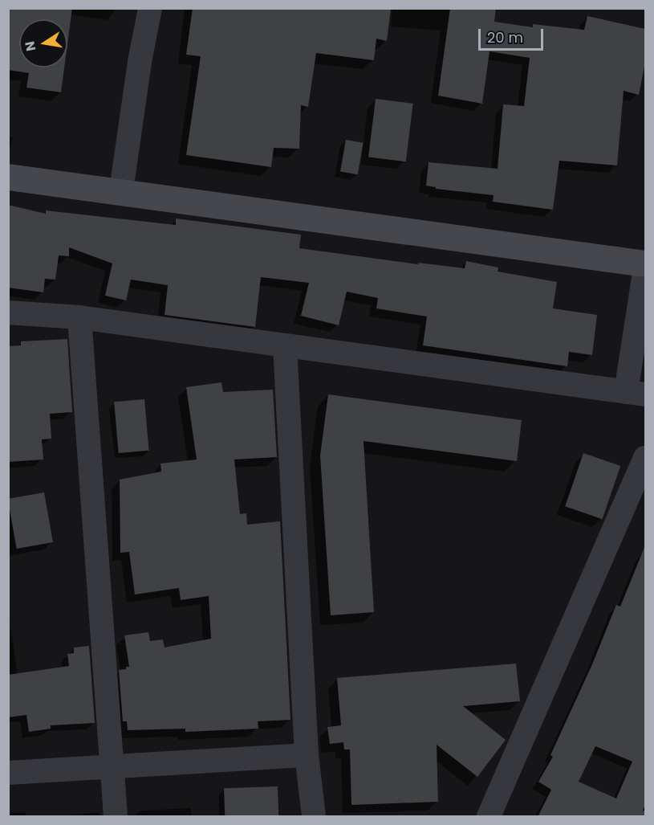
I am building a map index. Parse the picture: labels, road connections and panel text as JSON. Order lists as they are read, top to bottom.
{
  "scale_bar": "20 m",
  "north": "left"
}
